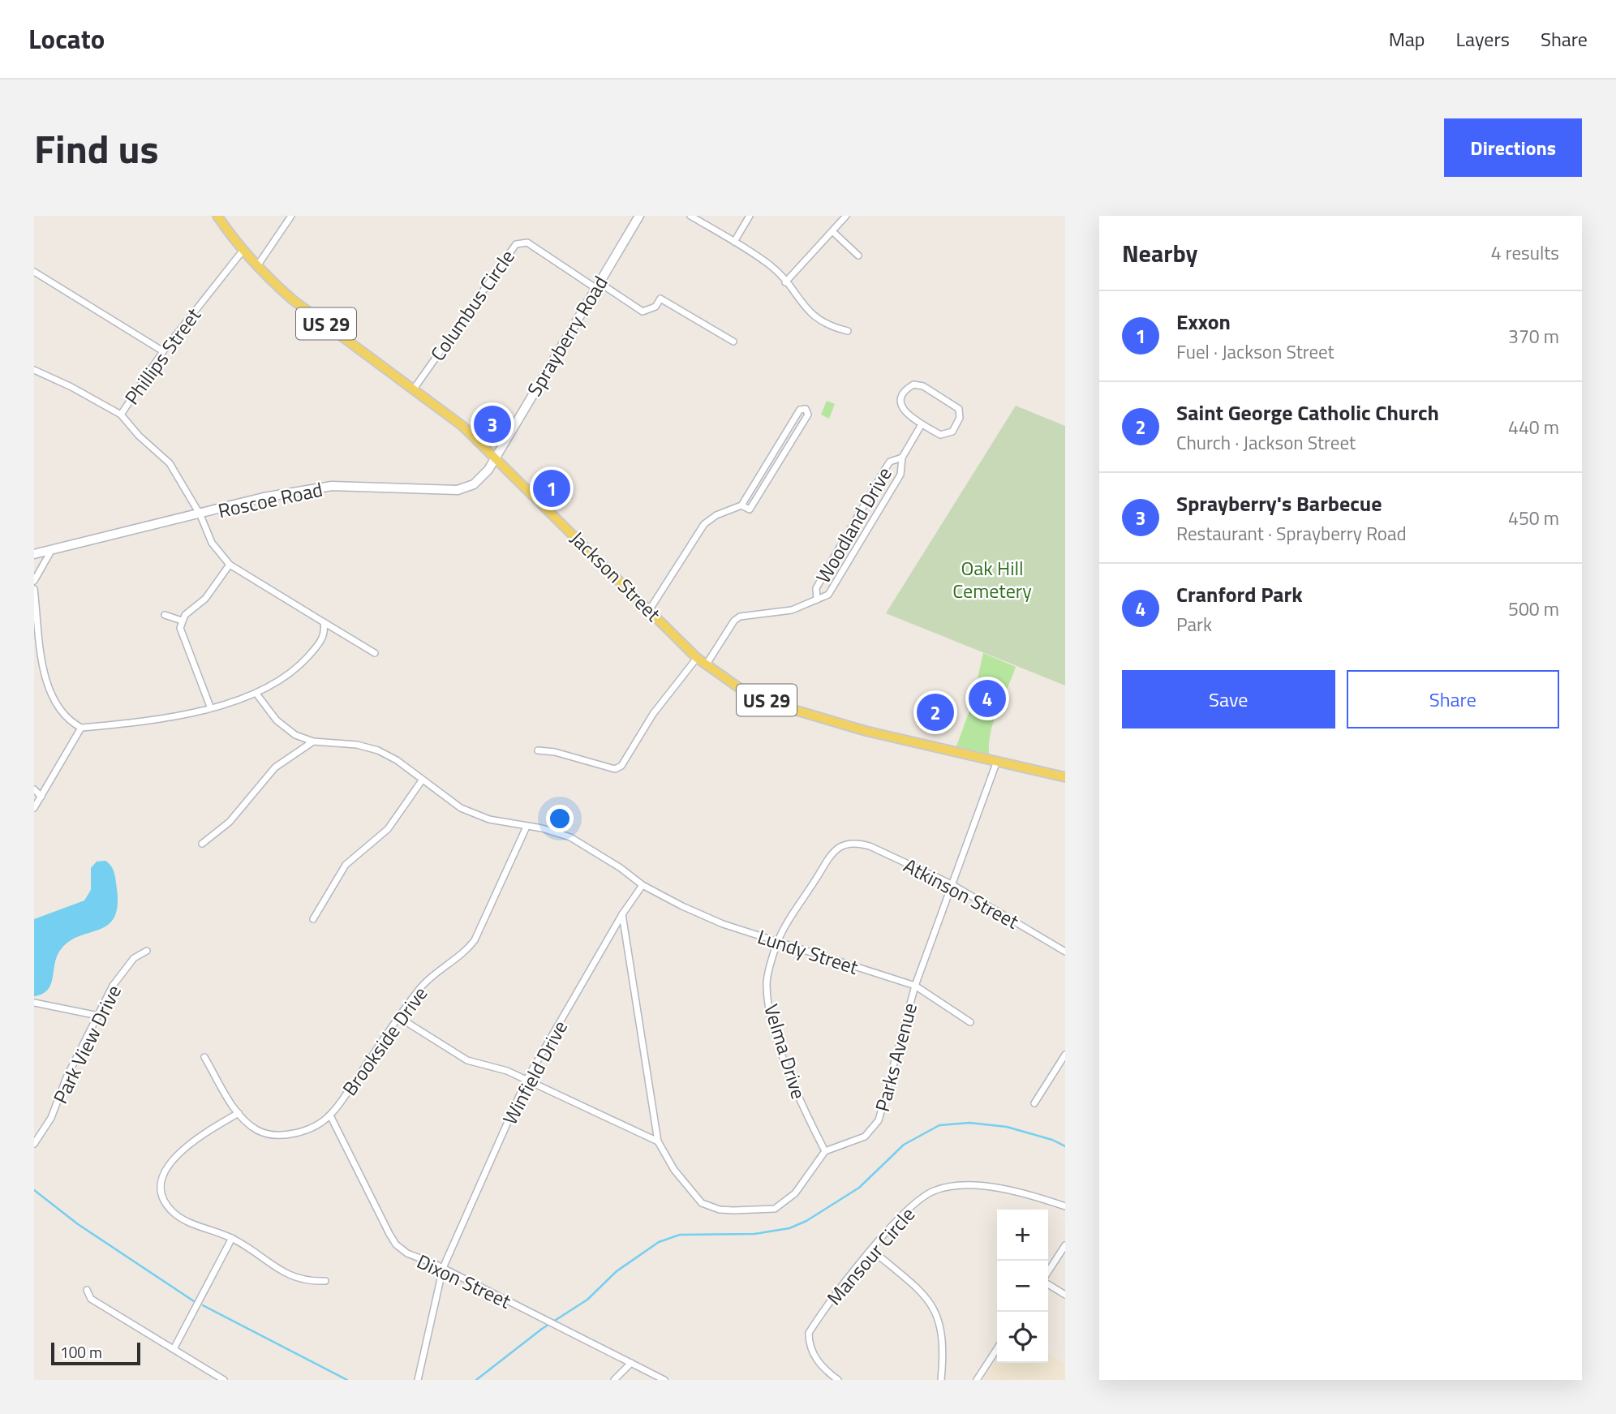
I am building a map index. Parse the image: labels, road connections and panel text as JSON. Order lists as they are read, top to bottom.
{
  "streets": {
    "main road": [
      "US 29",
      "Sprayberry Road",
      "Roscoe Road",
      "Jackson Street"
    ],
    "street": [
      "Columbus Circle",
      "Phillips Street",
      "Woodland Drive",
      "Atkinson Street",
      "Lundy Street",
      "Brookside Drive",
      "Park View Drive",
      "Velma Drive",
      "Parks Avenue",
      "Winfield Drive",
      "Mansour Circle",
      "Dixon Street"
    ]
  },
  "crossings": [
    ["Columbus Circle", "Sprayberry Road"],
    ["Columbus Circle", "Jackson Street"],
    ["Sprayberry Road", "Roscoe Road"],
    ["Sprayberry Road", "Jackson Street"],
    ["Phillips Street", "Roscoe Road"],
    ["Phillips Street", "Jackson Street"],
    ["Roscoe Road", "Jackson Street"],
    ["Woodland Drive", "Jackson Street"],
    ["Jackson Street", "Parks Avenue"],
    ["Atkinson Street", "Velma Drive"],
    ["Atkinson Street", "Parks Avenue"],
    ["Lundy Street", "Brookside Drive"],
    ["Lundy Street", "Velma Drive"],
    ["Lundy Street", "Parks Avenue"],
    ["Lundy Street", "Winfield Drive"],
    ["Brookside Drive", "Dixon Street"],
    ["Velma Drive", "Parks Avenue"],
    ["Winfield Drive", "Dixon Street"]
  ],
  "parks": ["Oak Hill Cemetery"],
  "scale_bar": "100 m",
  "page": {
    "header": "Locato",
    "nav": ["Map", "Layers", "Share"],
    "title": "Find us",
    "buttons": [
      "Directions",
      ["Save", "Share"]
    ],
    "heading": ["Nearby", "4 results"],
    "list": [
      {
        "mark": "1",
        "name": "Exxon",
        "note": "Fuel · Jackson Street",
        "value": "370 m"
      },
      {
        "mark": "2",
        "name": "Saint George Catholic Church",
        "note": "Church · Jackson Street",
        "value": "440 m"
      },
      {
        "mark": "3",
        "name": "Sprayberry's Barbecue",
        "note": "Restaurant · Sprayberry Road",
        "value": "450 m"
      },
      {
        "mark": "4",
        "name": "Cranford Park",
        "note": "Park",
        "value": "500 m"
      }
    ],
    "pins": [
      "3",
      "1",
      "4",
      "2"
    ],
    "map_buttons": ["+", "−"],
    "scale": "100 m"
  }
}
